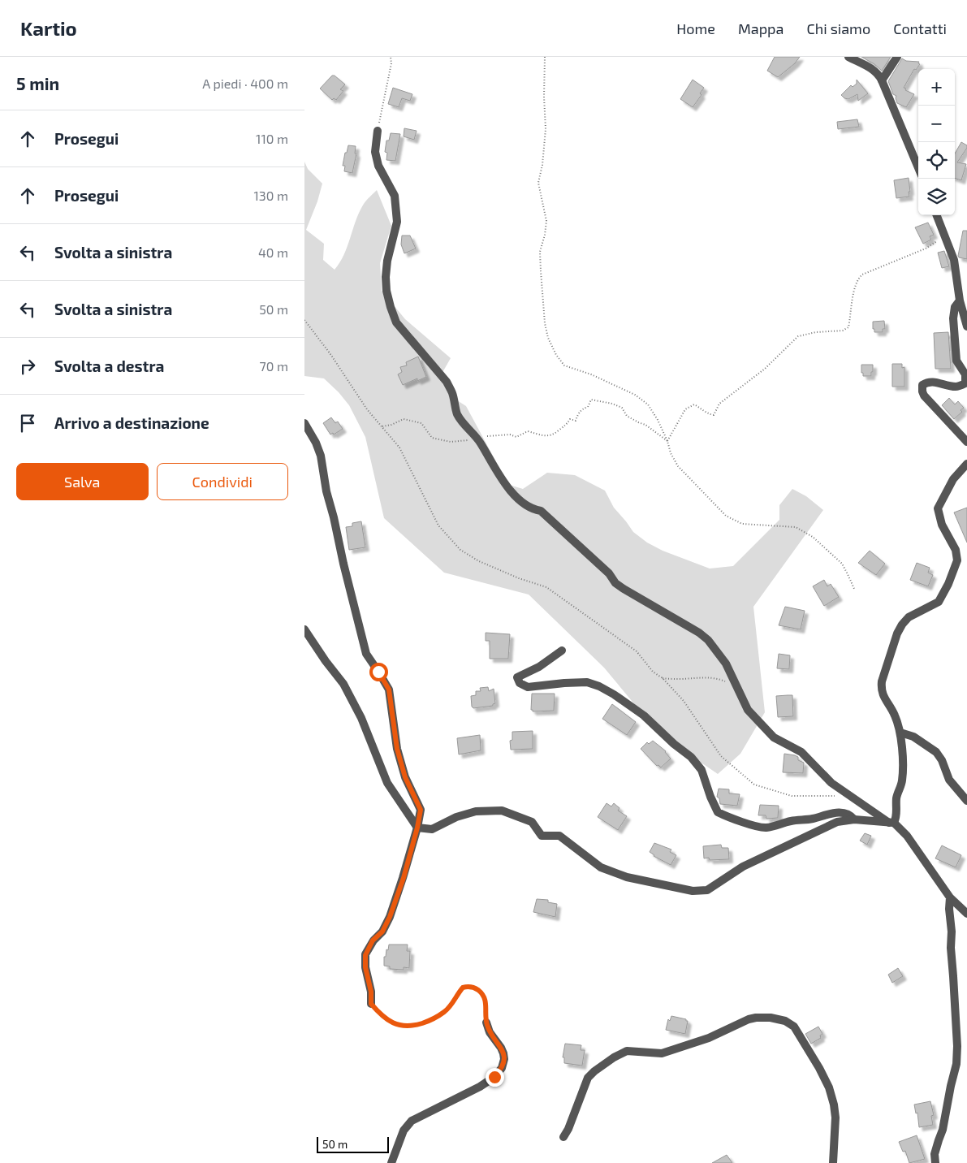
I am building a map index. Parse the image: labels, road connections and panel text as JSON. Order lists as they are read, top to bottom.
{
  "scale_bar": "50 m",
  "page": {
    "header": "Kartio",
    "nav": [
      "Home",
      "Mappa",
      "Chi siamo",
      "Contatti"
    ],
    "heading": ["5 min", "A piedi · 400 m"],
    "map_buttons": ["+", "−"],
    "list": [
      ["Prosegui", "110 m"],
      ["Prosegui", "130 m"],
      ["Svolta a sinistra", "40 m"],
      ["Svolta a sinistra", "50 m"],
      ["Svolta a destra", "70 m"],
      "Arrivo a destinazione"
    ],
    "buttons": ["Salva", "Condividi"],
    "scale": "50 m"
  }
}
